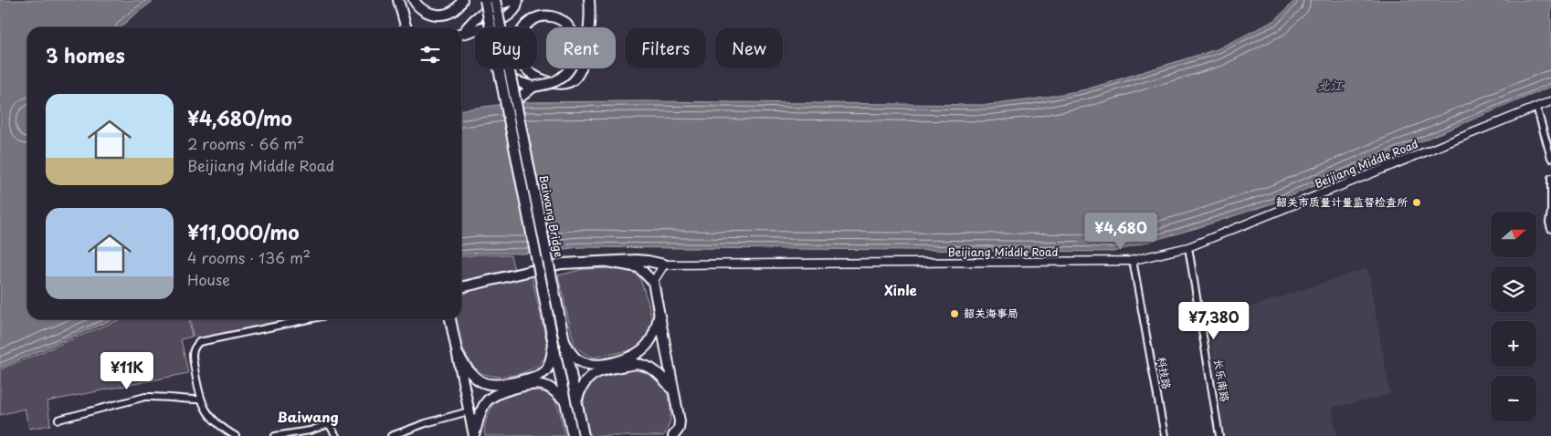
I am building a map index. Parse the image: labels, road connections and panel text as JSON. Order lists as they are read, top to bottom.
{
  "streets": {
    "main road": ["Baiwang Bridge"],
    "street": ["Beijiang Middle Road", "科技路", "长乐南路"]
  },
  "crossings": [
    ["Beijiang Middle Road", "科技路"],
    ["Beijiang Middle Road", "长乐南路"]
  ],
  "districts": ["Xinle", "Baiwang"],
  "water": ["北江"],
  "places": ["韶关市质量计量监督检查所", "韶关海事局"],
  "north": "right",
  "page": {
    "chip": [
      "Buy",
      "Rent",
      "Filters",
      "New"
    ],
    "heading": "3 homes",
    "list": [
      {
        "name": "¥4,680/mo",
        "note": "2 rooms · 66 m² · Beijiang Middle Road"
      },
      {
        "name": "¥11,000/mo",
        "note": "4 rooms · 136 m² · House"
      }
    ],
    "map_buttons": ["+", "−"],
    "price": ["¥4,680", "¥7,380", "¥11K"]
  }
}
